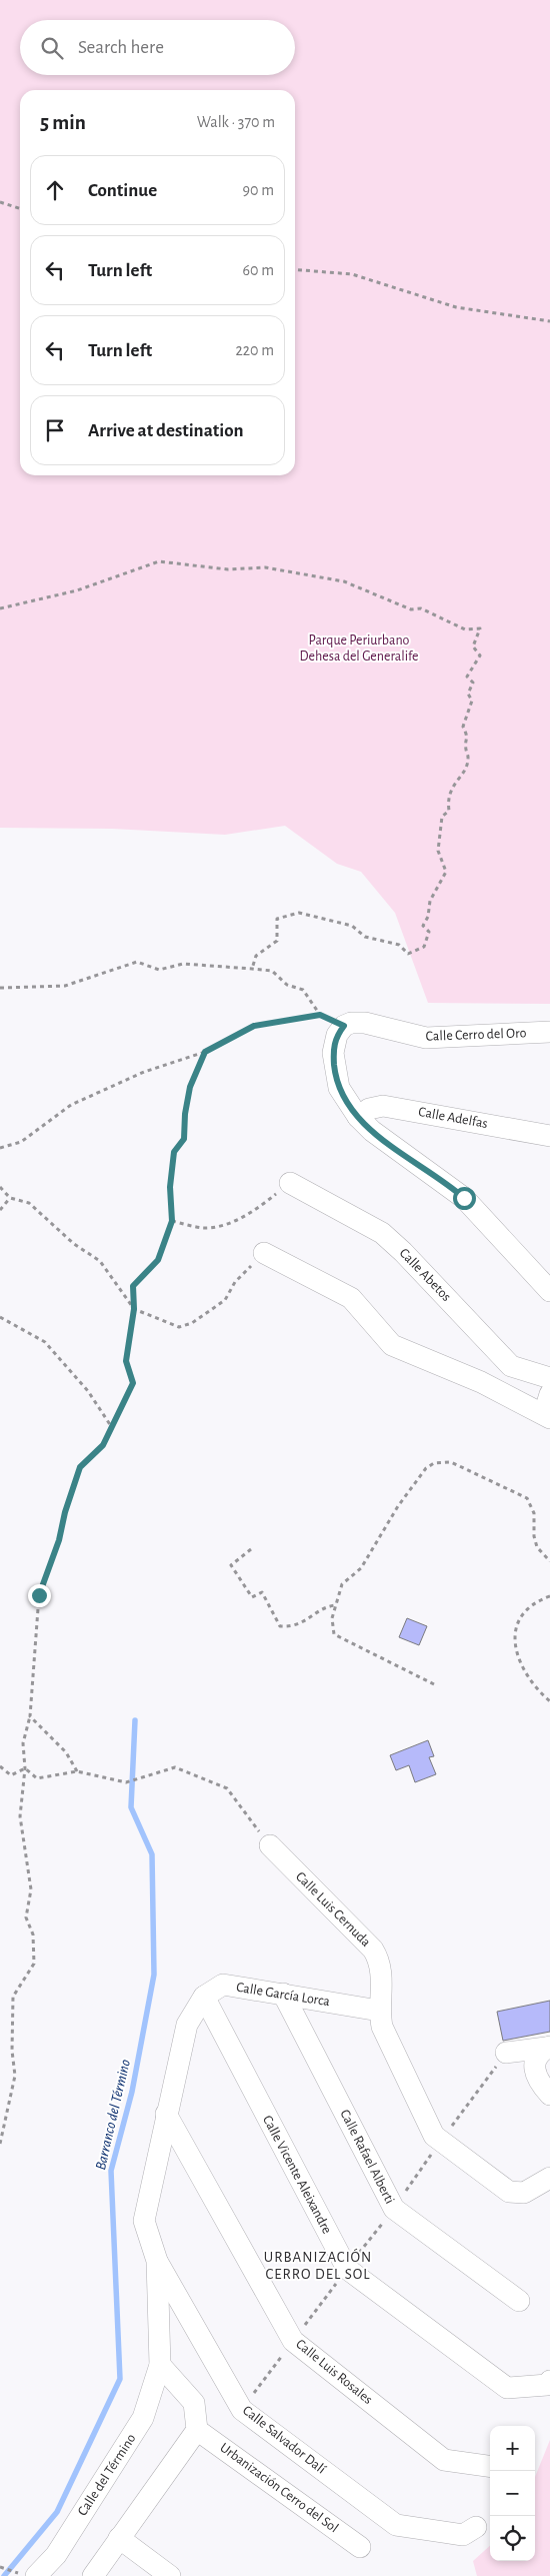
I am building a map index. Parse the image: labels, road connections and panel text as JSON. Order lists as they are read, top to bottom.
{
  "streets": {
    "street": [
      "Calle Cerro del Oro",
      "Calle Adelfas",
      "Calle Abetos",
      "Calle Luis Cernuda",
      "Calle García Lorca",
      "Calle Rafael Alberti",
      "Calle Vicente Aleixandre",
      "Calle Luis Rosales",
      "Calle Salvador Dalí",
      "Calle del Término",
      "Urbanización Cerro del Sol"
    ]
  },
  "crossings": [
    ["Calle Luis Cernuda", "Calle García Lorca"],
    ["Calle García Lorca", "Calle Rafael Alberti"],
    ["Calle García Lorca", "Calle Vicente Aleixandre"]
  ],
  "districts": ["URBANIZACIÓN CERRO DEL SOL"],
  "water": ["Barranco del Término"],
  "parks": ["Parque Periurbano Dehesa del Generalife"],
  "page": {
    "search": "Search here",
    "heading": ["5 min", "Walk · 370 m"],
    "list": [
      ["Continue", "90 m"],
      ["Turn left", "60 m"],
      ["Turn left", "220 m"],
      "Arrive at destination"
    ],
    "map_buttons": ["+", "−"]
  }
}
